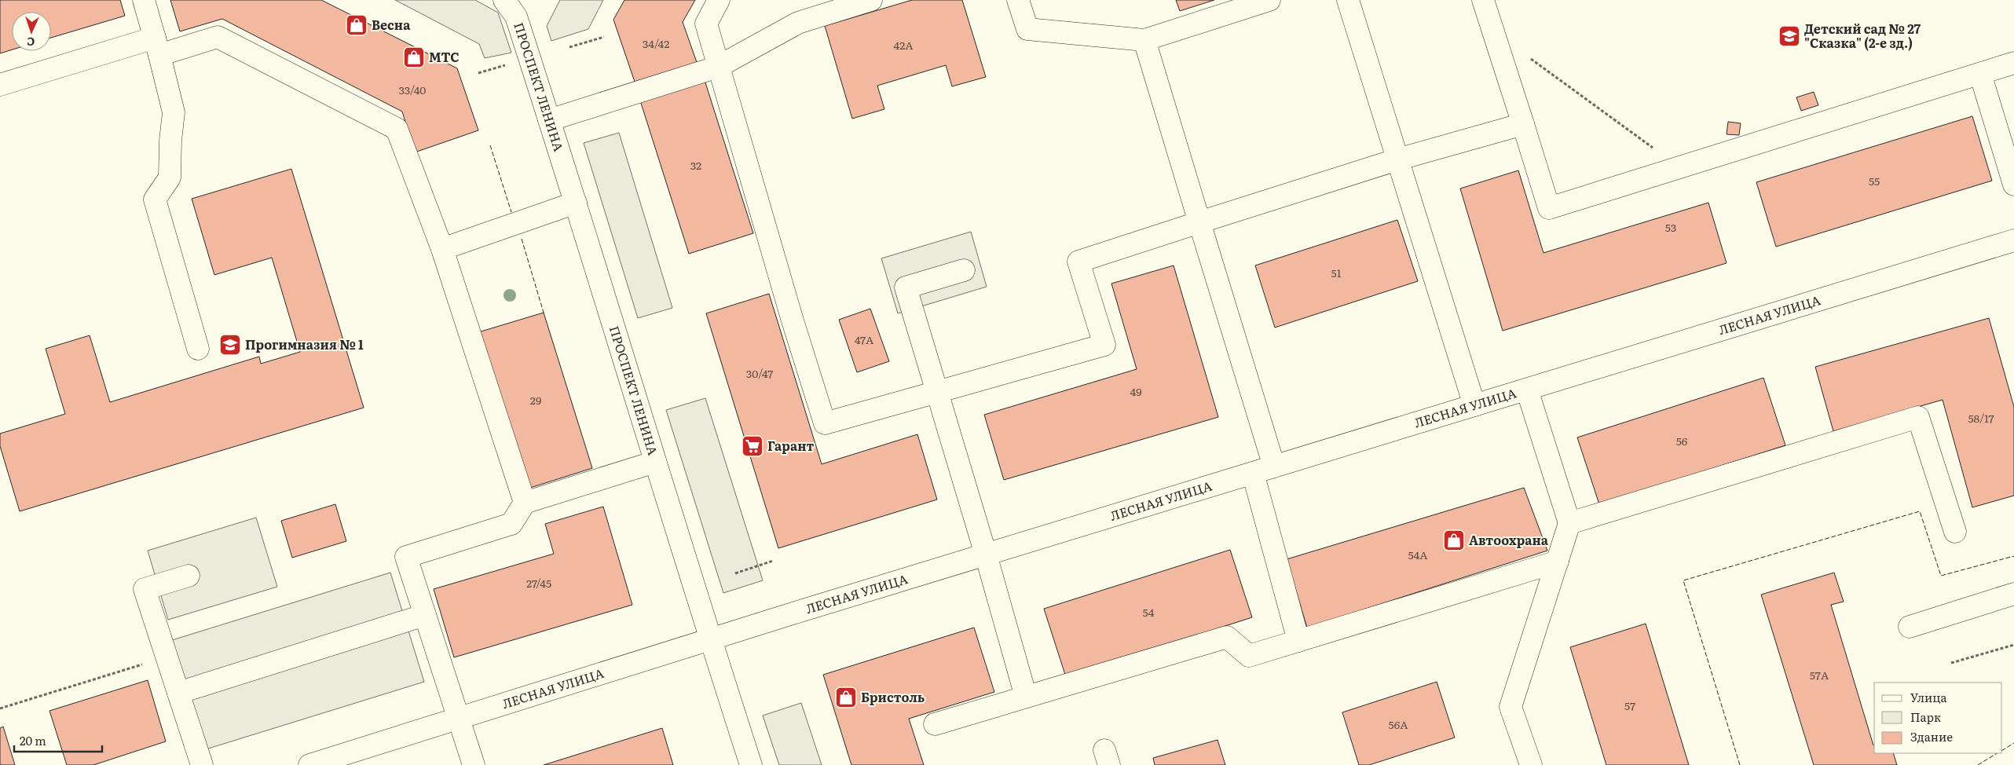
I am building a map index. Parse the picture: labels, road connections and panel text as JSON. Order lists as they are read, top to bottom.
{
  "streets": {
    "street": ["ПРОСПЕКТ ЛЕНИНА", "ЛЕСНАЯ УЛИЦА"]
  },
  "crossings": [
    ["ПРОСПЕКТ ЛЕНИНА", "ЛЕСНАЯ УЛИЦА"]
  ],
  "places": {
    "shop": [
      "Весна",
      "МТС",
      "Автоохрана",
      "Бристоль"
    ],
    "school or university": ["Детский сад № 27 \"Сказка\" (2-е зд.)", "Прогимназия № 1"],
    "supermarket": ["Гарант"]
  },
  "house_numbers": [
    "34/42",
    "42А",
    "33/40",
    "32",
    "55",
    "53",
    "51",
    "47А",
    "30/47",
    "49",
    "29",
    "58/17",
    "56",
    "54А",
    "27/45",
    "54",
    "57А",
    "57",
    "56А"
  ],
  "legend": ["Улица", "Парк", "Здание"],
  "scale_bar": "20 m",
  "north": "bottom"
}
